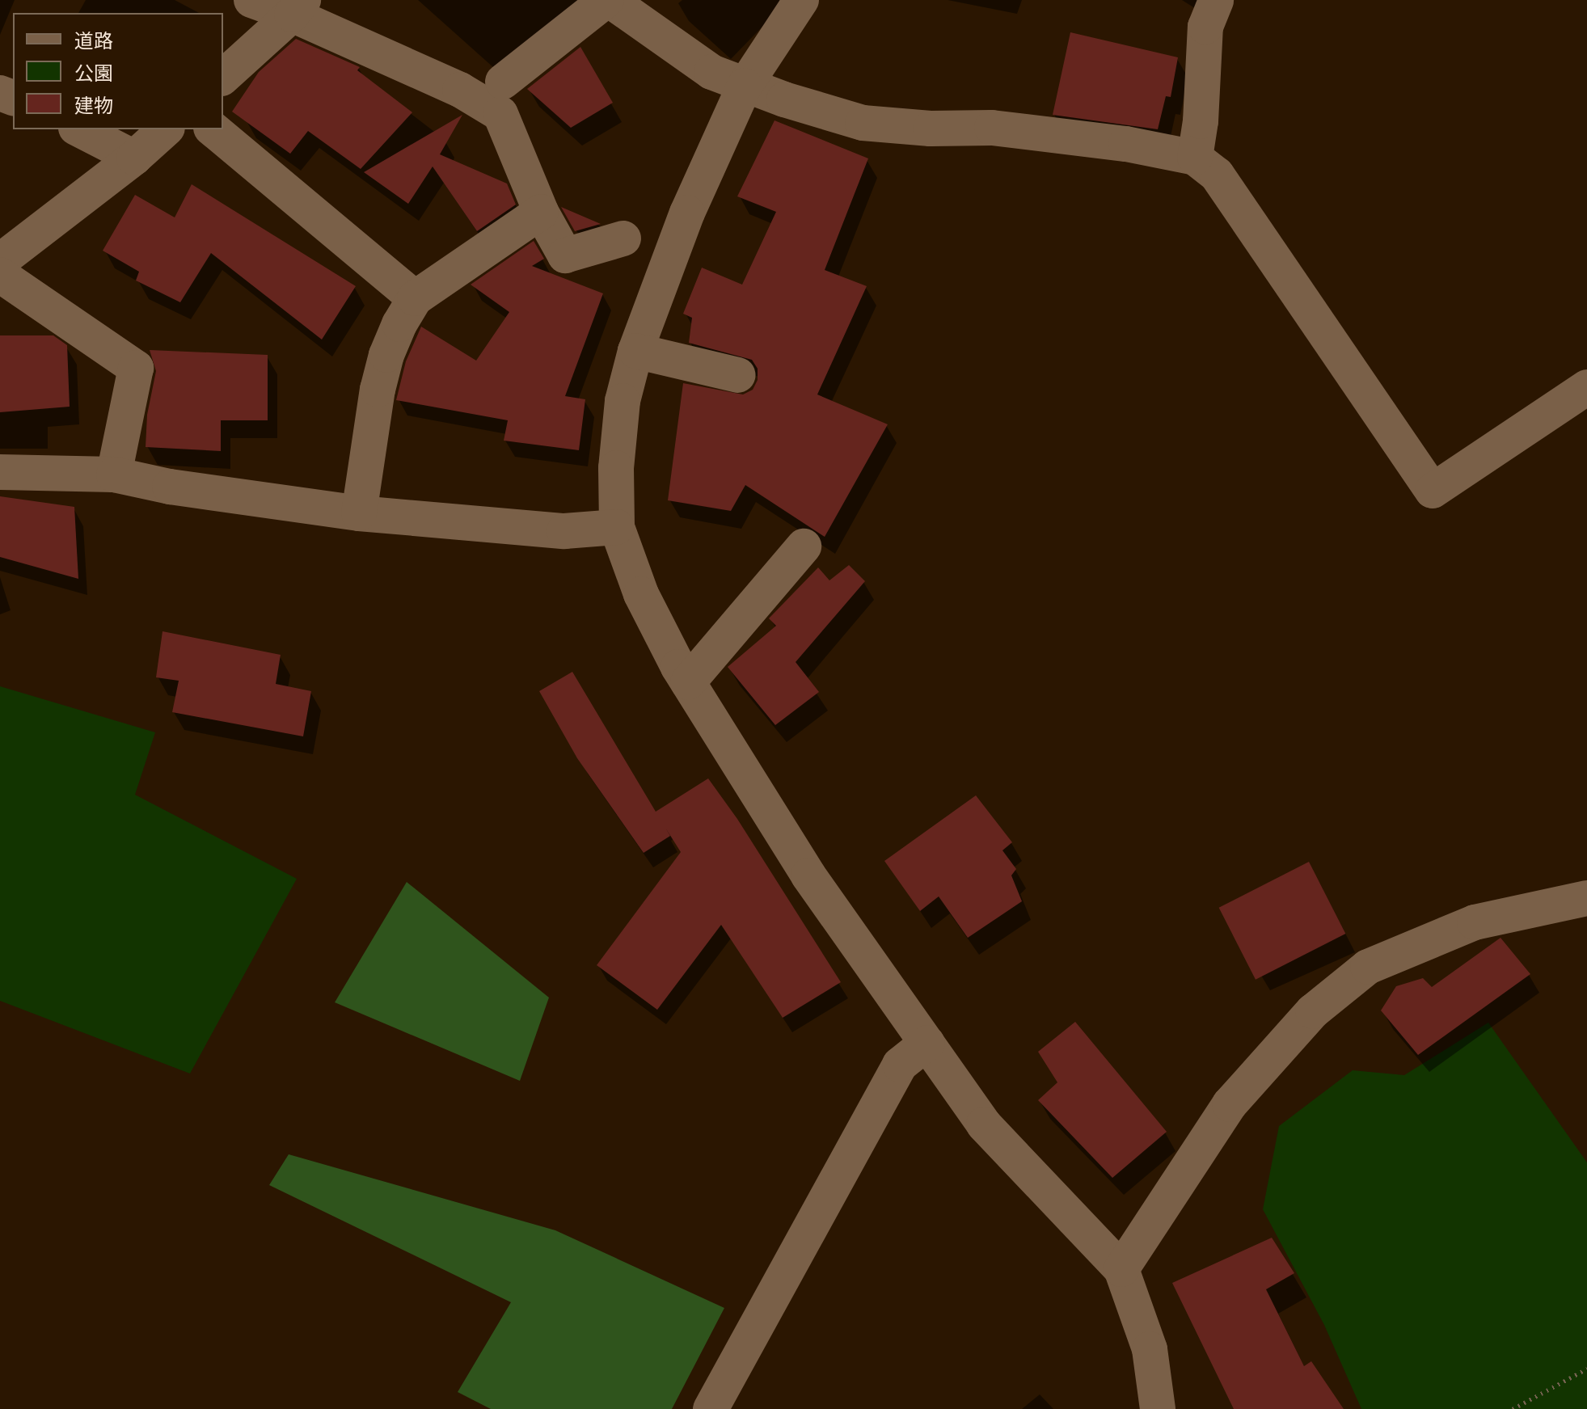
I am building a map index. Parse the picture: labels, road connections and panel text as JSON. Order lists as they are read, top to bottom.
{
  "legend": ["道路", "公園", "建物"]
}
